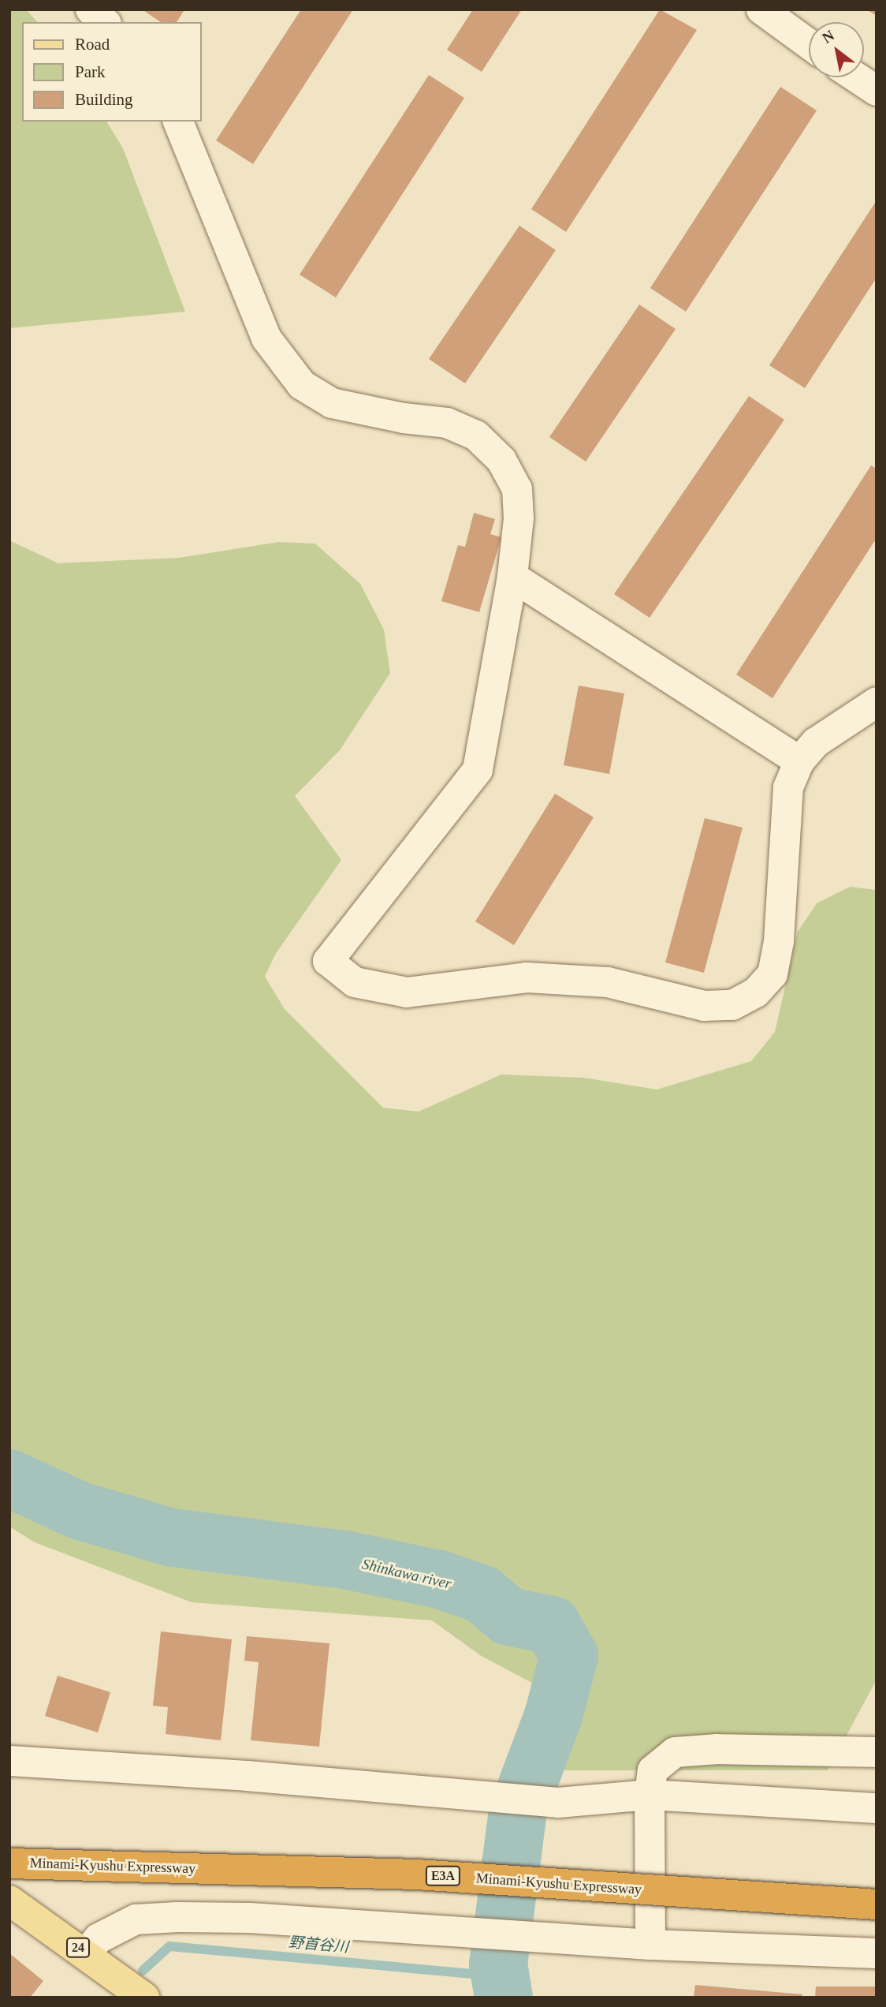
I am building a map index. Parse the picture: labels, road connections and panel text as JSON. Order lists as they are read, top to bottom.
{
  "streets": {
    "highway": ["Minami-Kyushu Expressway", "E3A"],
    "main road": ["24"]
  },
  "water": ["Shinkawa river", "野首谷川"],
  "legend": ["Road", "Park", "Building"],
  "north": "top left"
}
